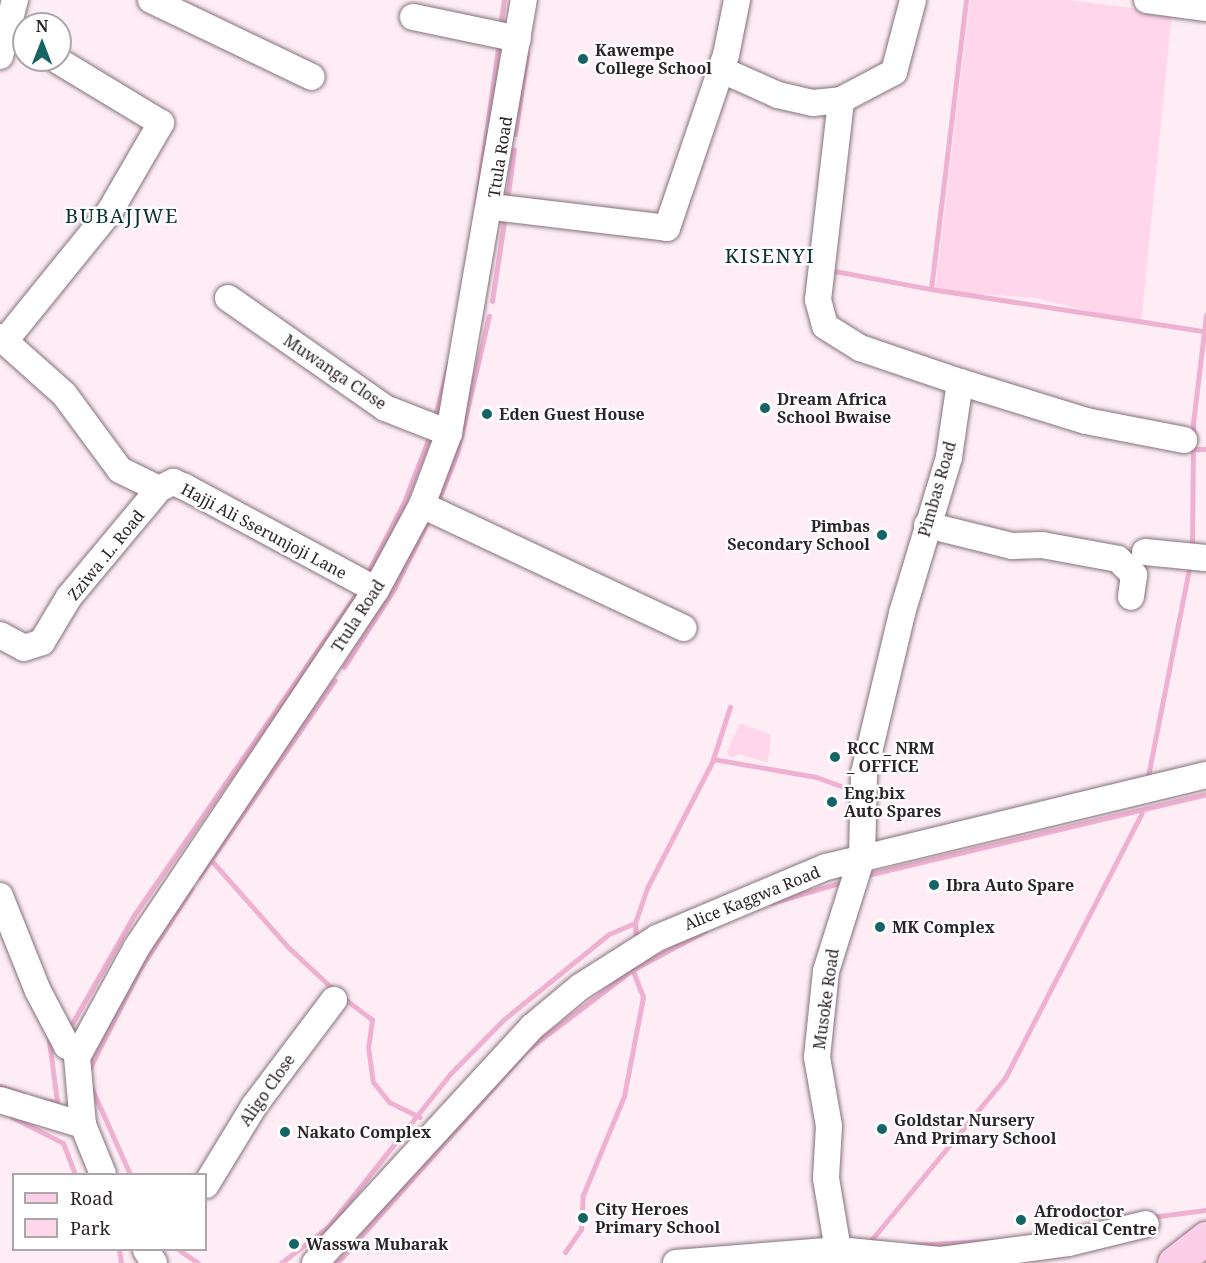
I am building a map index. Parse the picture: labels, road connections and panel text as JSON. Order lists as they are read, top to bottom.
{
  "streets": {
    "street": [
      "Ttula Road",
      "Muwanga Close",
      "Pimbas Road",
      "Hajji Ali Sserunjoji Lane",
      "Zziwa .L. Road",
      "Alice Kaggwa Road",
      "Musoke Road",
      "Aligo Close"
    ]
  },
  "crossings": [
    ["Ttula Road", "Muwanga Close"],
    ["Ttula Road", "Hajji Ali Sserunjoji Lane"],
    ["Pimbas Road", "Alice Kaggwa Road"],
    ["Pimbas Road", "Musoke Road"],
    ["Hajji Ali Sserunjoji Lane", "Zziwa .L. Road"],
    ["Alice Kaggwa Road", "Musoke Road"]
  ],
  "districts": ["BUBAJJWE", "KISENYI"],
  "places": [
    "Kawempe College School",
    "Dream Africa School Bwaise",
    "Eden Guest House",
    "Pimbas Secondary School",
    "RCC _ NRM _ OFFICE",
    "Eng.bix Auto Spares",
    "Ibra Auto Spare",
    "MK Complex",
    "Goldstar Nursery And Primary School",
    "Nakato Complex",
    "City Heroes Primary School",
    "Afrodoctor Medical Centre",
    "Wasswa Mubarak"
  ],
  "legend": ["Road", "Park"],
  "north": "top"
}
